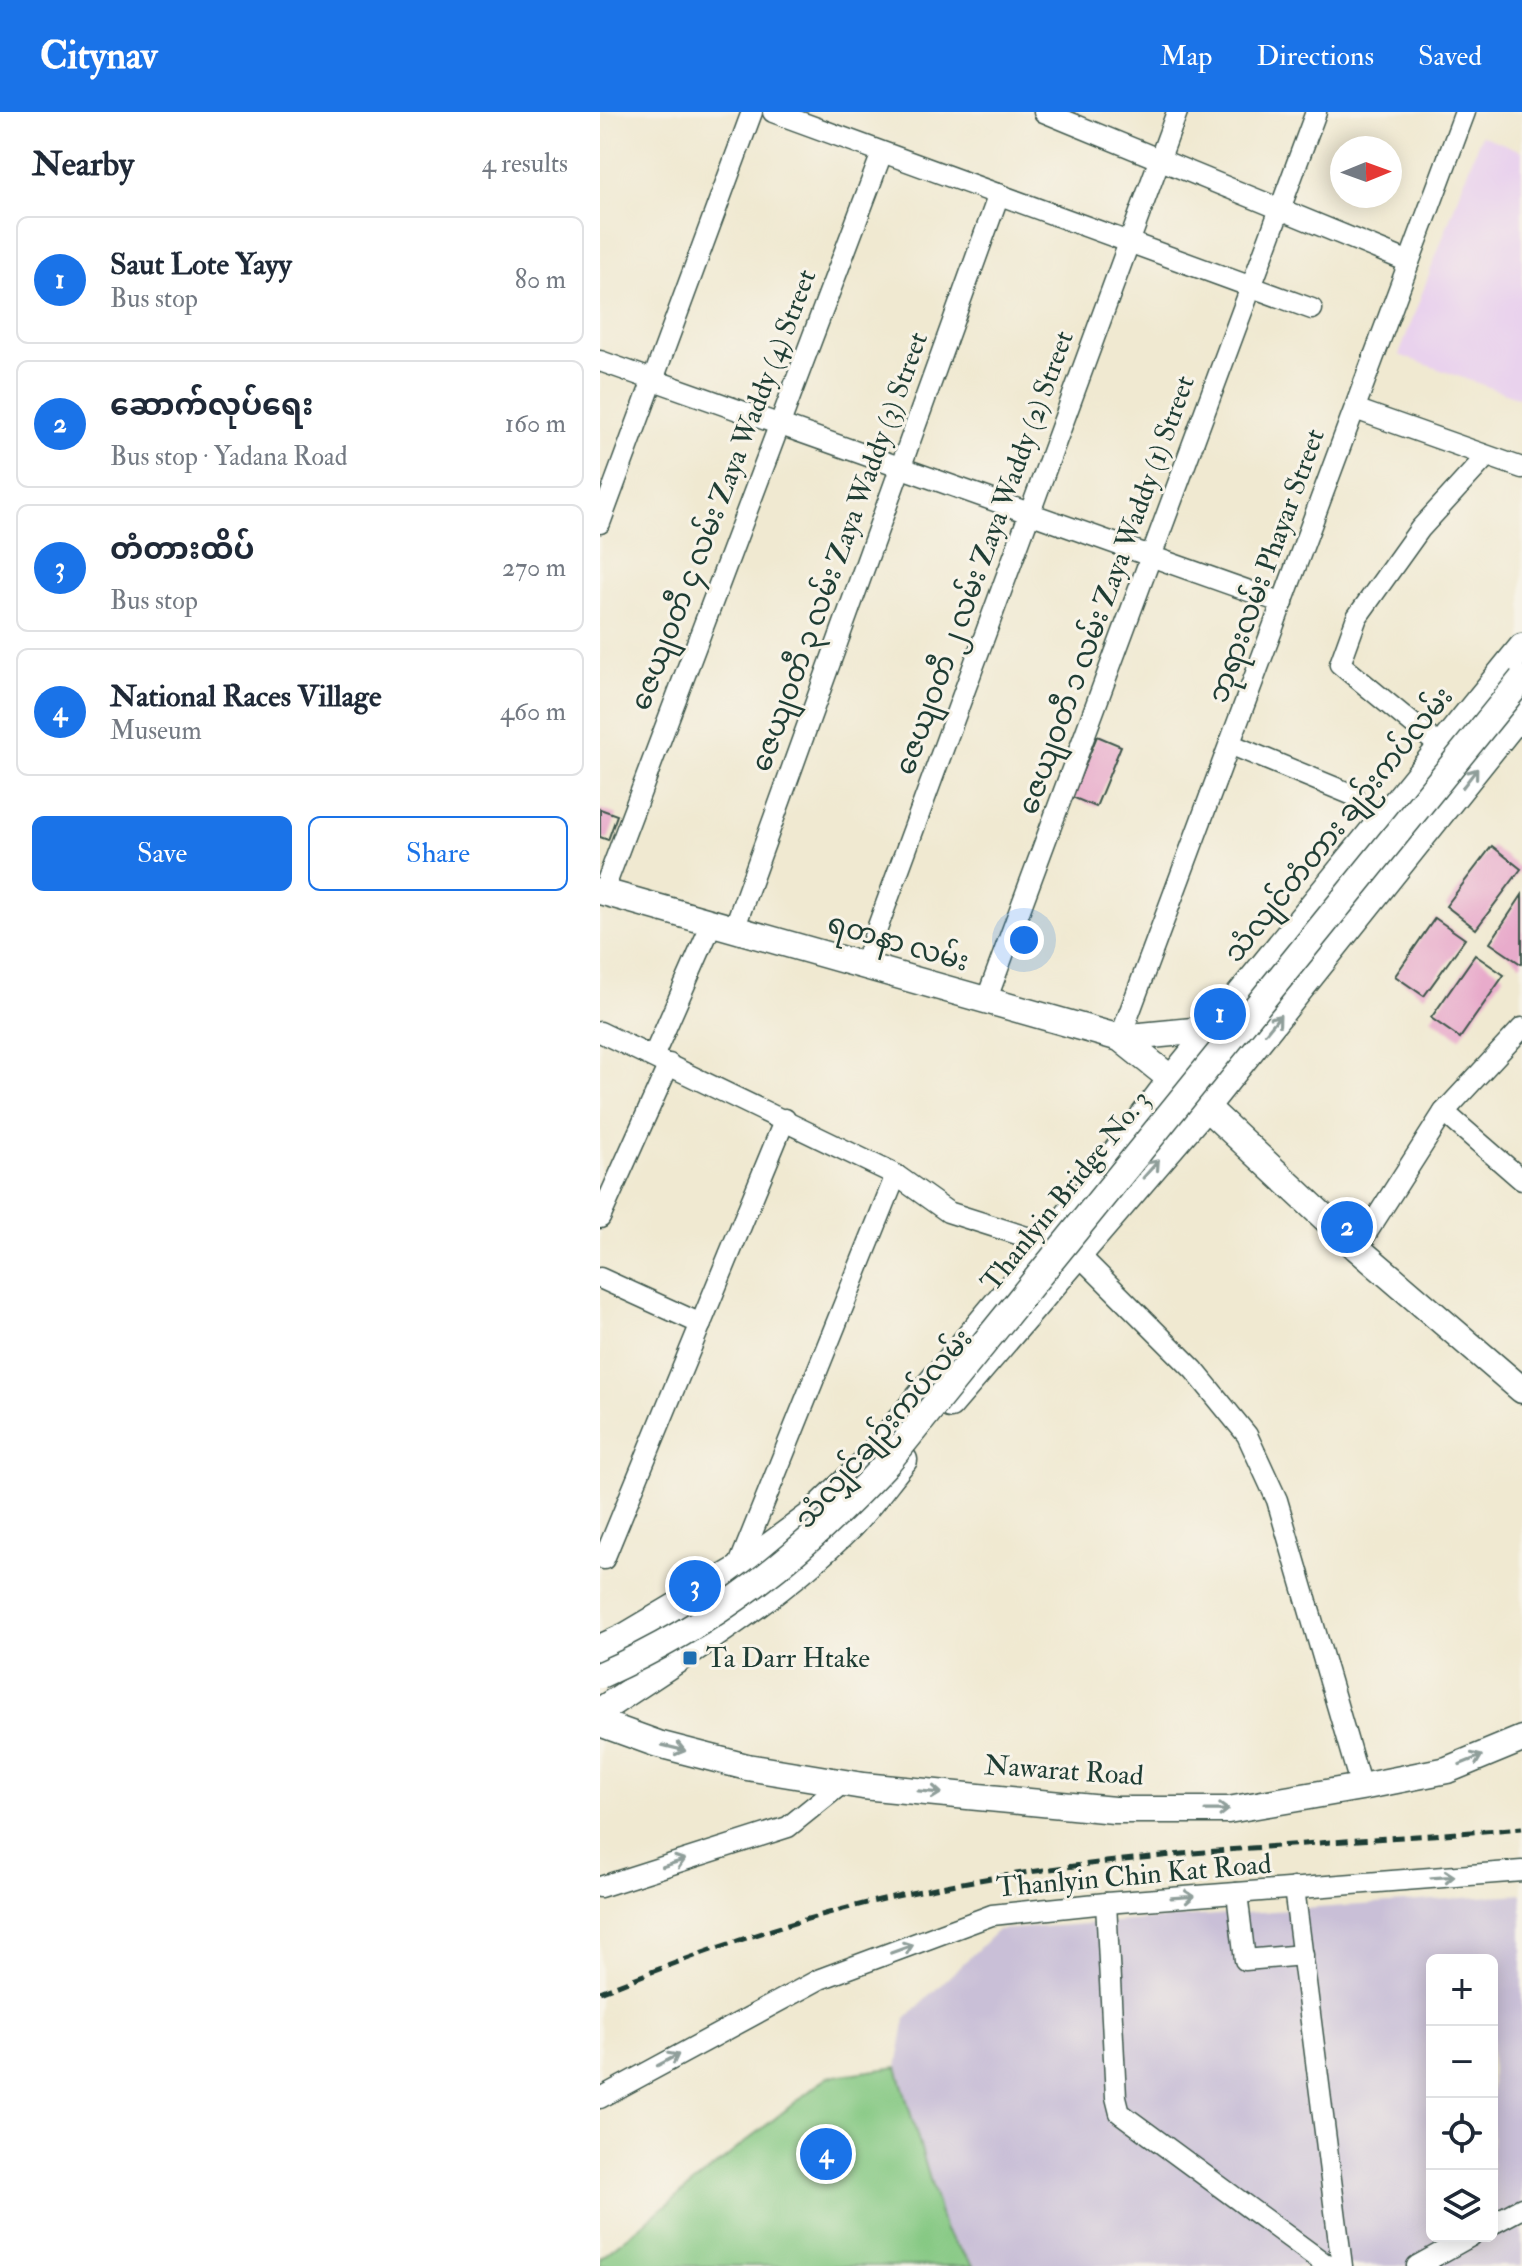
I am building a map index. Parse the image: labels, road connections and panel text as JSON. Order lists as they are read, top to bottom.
{
  "streets": {
    "main road": [
      "သံလျင်တံတား ချဉ်းကပ်လမ်း",
      "ရတနာ လမ်း",
      "Thanlyin Bridge No. 3",
      "သံလျှင်ချဉ်းကပ်လမ်း",
      "Nawarat Road"
    ],
    "street": [
      "ဇေယျဝတီ ၄ လမ်း Zaya Waddy (4) Street",
      "ဇေယျဝတီ ၃ လမ်း Zaya Waddy (3) Street",
      "ဇေယျဝတီ ၂ လမ်း Zaya Waddy (2) Street",
      "ဘုရားလမ်း Phayar Street",
      "ဇေယျဝတီ ၁ လမ်း Zaya Waddy (1) Street",
      "Thanlyin Chin Kat Road"
    ]
  },
  "crossings": [
    ["ဇေယျဝတီ ၄ လမ်း Zaya Waddy (4) Street", "ရတနာ လမ်း"],
    ["ဇေယျဝတီ ၃ လမ်း Zaya Waddy (3) Street", "ရတနာ လမ်း"],
    ["ဇေယျဝတီ ၂ လမ်း Zaya Waddy (2) Street", "ရတနာ လမ်း"],
    ["ဘုရားလမ်း Phayar Street", "ရတနာ လမ်း"],
    ["ဇေယျဝတီ ၁ လမ်း Zaya Waddy (1) Street", "ရတနာ လမ်း"],
    ["သံလျင်တံတား ချဉ်းကပ်လမ်း", "ရတနာ လမ်း"],
    ["သံလျင်တံတား ချဉ်းကပ်လမ်း", "သံလျှင်ချဉ်းကပ်လမ်း"],
    ["ရတနာ လမ်း", "သံလျှင်ချဉ်းကပ်လမ်း"]
  ],
  "one_way": ["Nawarat Road", "Thanlyin Chin Kat Road"],
  "places": {
    "transit": ["Ta Darr Htake"]
  },
  "north": "right",
  "page": {
    "header": "Citynav",
    "nav": ["Map", "Directions", "Saved"],
    "heading": ["Nearby", "4 results"],
    "list": [
      {
        "mark": "1",
        "name": "Saut Lote Yayy",
        "note": "Bus stop",
        "value": "80 m"
      },
      {
        "mark": "2",
        "name": "ဆောက်လုပ်ရေး",
        "note": "Bus stop · Yadana Road",
        "value": "160 m"
      },
      {
        "mark": "3",
        "name": "တံတားထိပ်",
        "note": "Bus stop",
        "value": "270 m"
      },
      {
        "mark": "4",
        "name": "National Races Village",
        "note": "Museum",
        "value": "460 m"
      }
    ],
    "buttons": ["Save", "Share"],
    "pins": [
      "1",
      "2",
      "3",
      "4"
    ],
    "map_buttons": ["+", "−"]
  }
}
